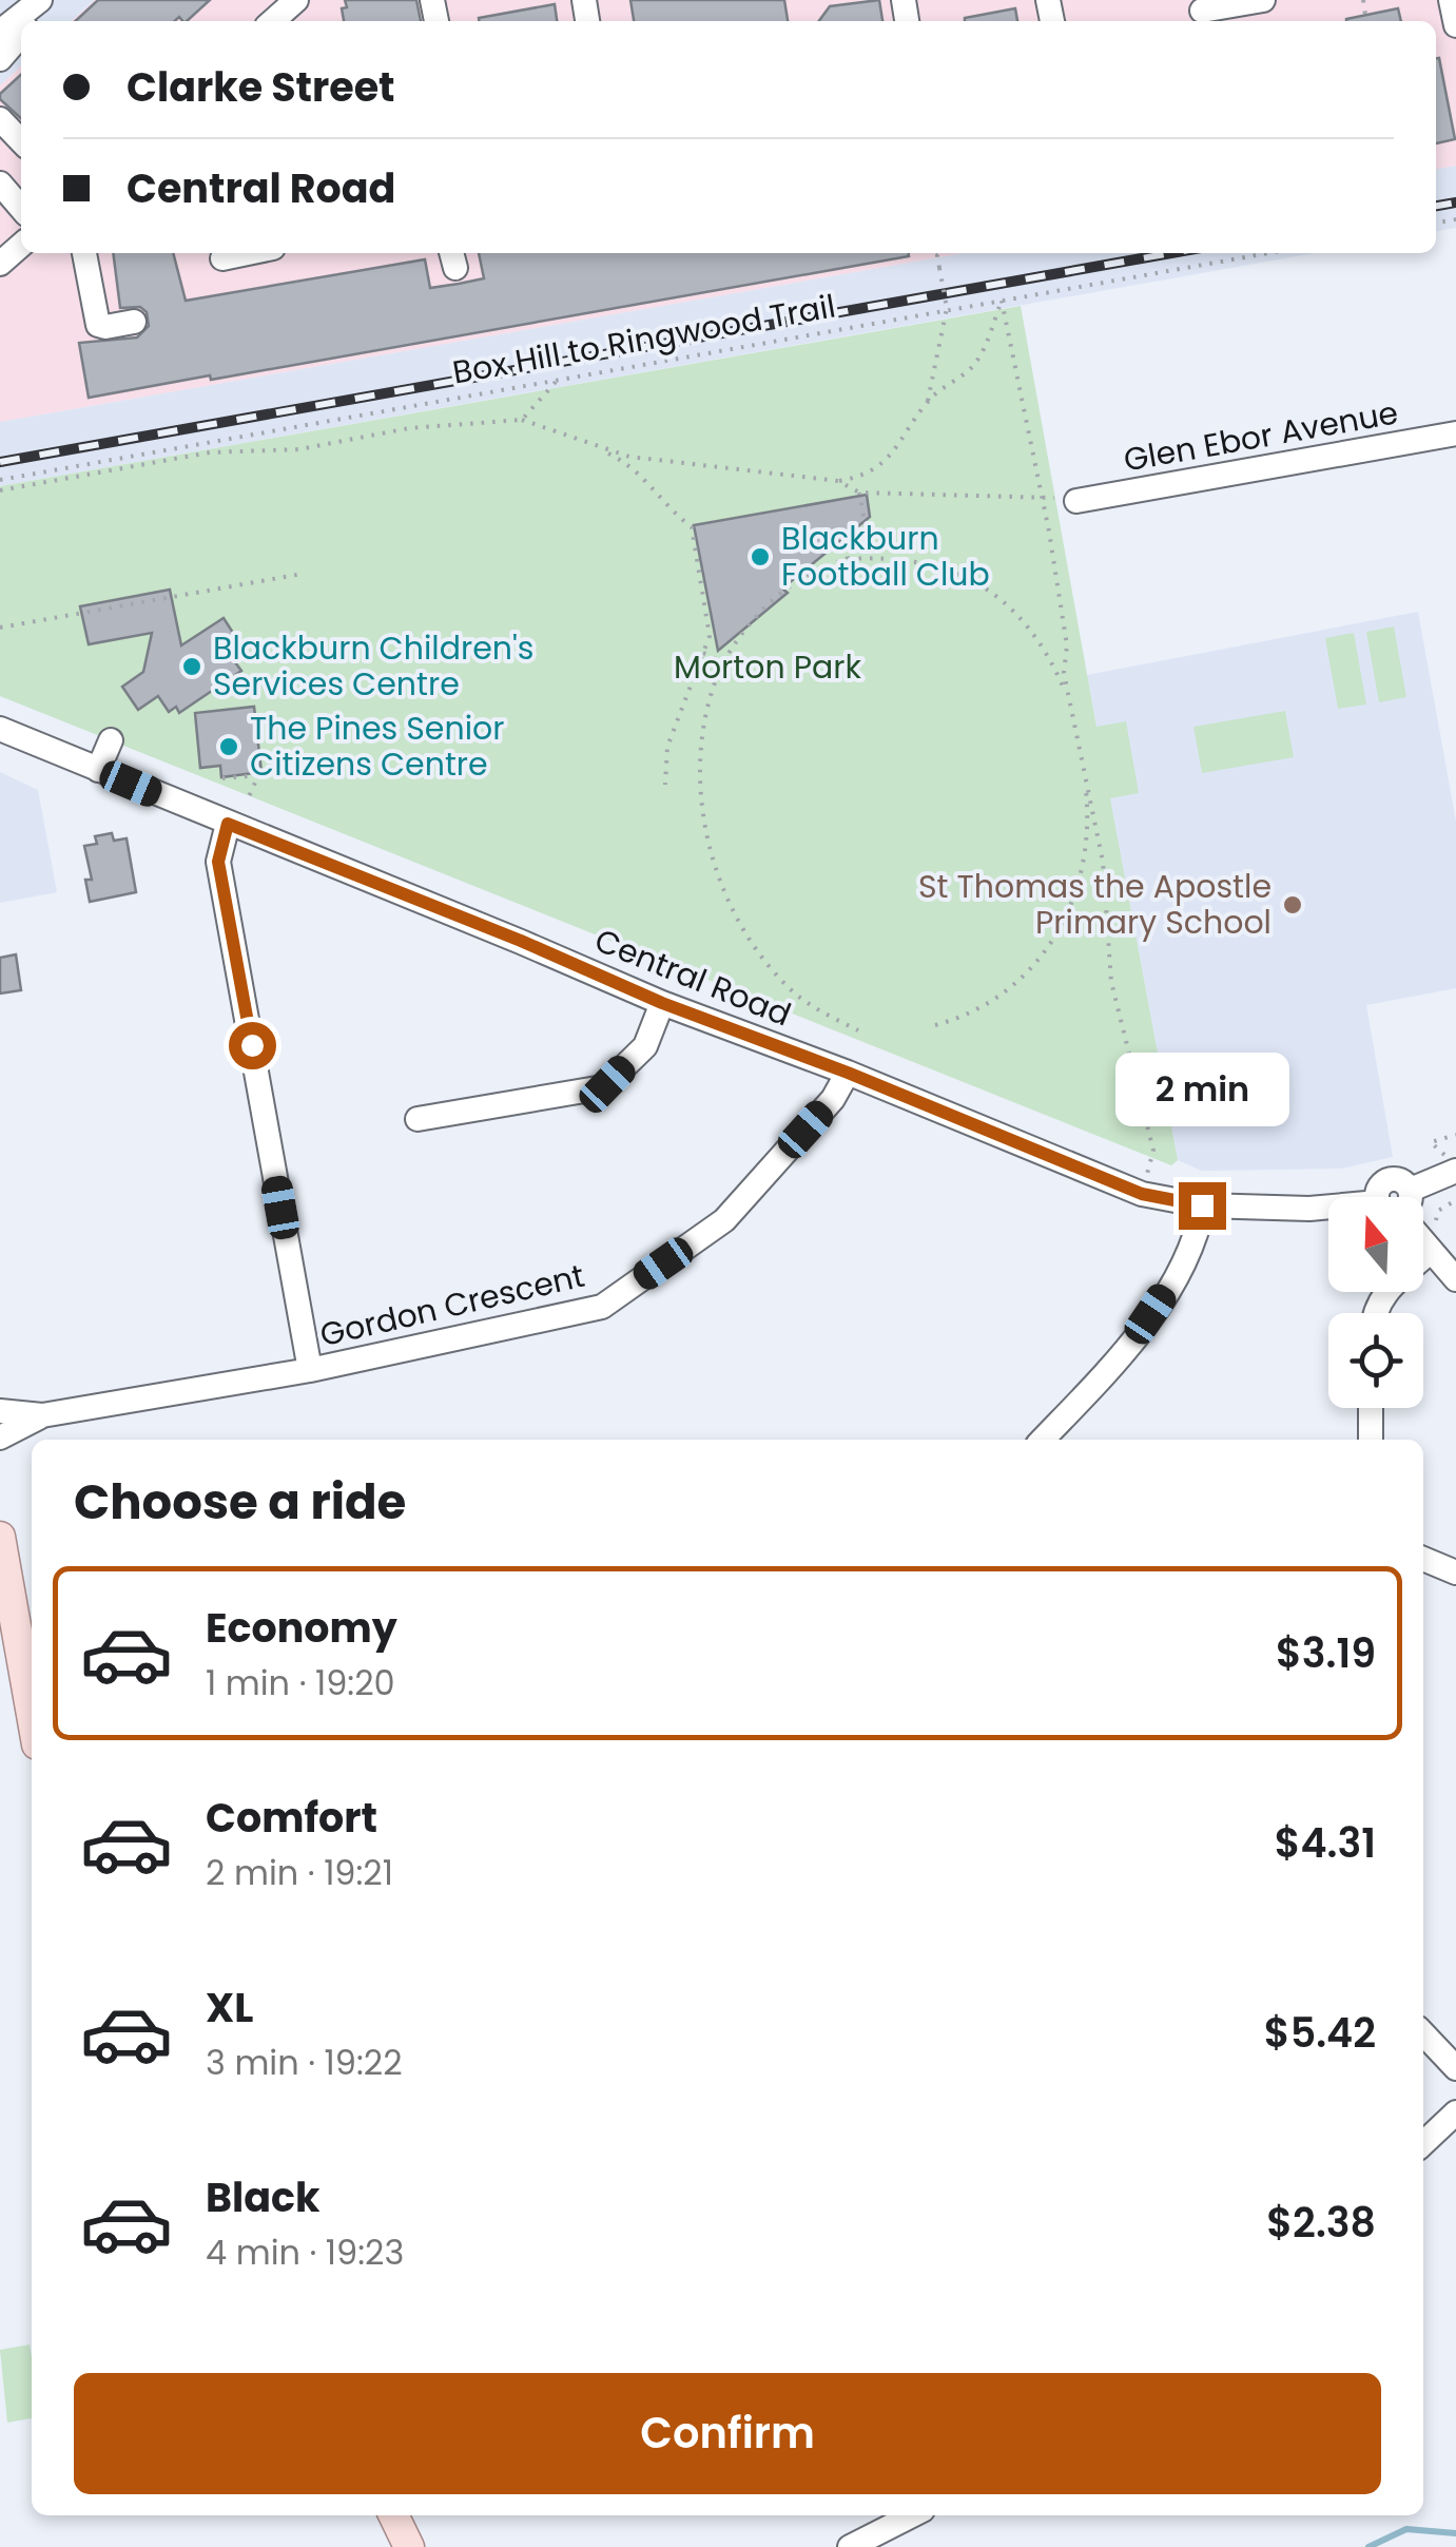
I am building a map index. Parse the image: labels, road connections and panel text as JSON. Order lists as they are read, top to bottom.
{
  "streets": {
    "street": ["Glen Ebor Avenue", "Central Road", "Gordon Crescent"],
    "path": ["Box Hill to Ringwood Trail"]
  },
  "crossings": [
    ["Central Road", "Gordon Crescent"]
  ],
  "parks": ["Morton Park"],
  "places": [
    "Blackburn Football Club",
    "Blackburn Children's Services Centre",
    "The Pines Senior Citizens Centre",
    "St Thomas the Apostle Primary School"
  ],
  "north": "top",
  "page": {
    "banner": ["Clarke Street", "Central Road"],
    "bubble": "2 min",
    "heading": "Choose a ride",
    "list": [
      {
        "name": "Economy",
        "note": "1 min · 19:20",
        "value": "$3.19"
      },
      {
        "name": "Comfort",
        "note": "2 min · 19:21",
        "value": "$4.31"
      },
      {
        "name": "XL",
        "note": "3 min · 19:22",
        "value": "$5.42"
      },
      {
        "name": "Black",
        "note": "4 min · 19:23",
        "value": "$2.38"
      }
    ],
    "buttons": "Confirm"
  }
}
